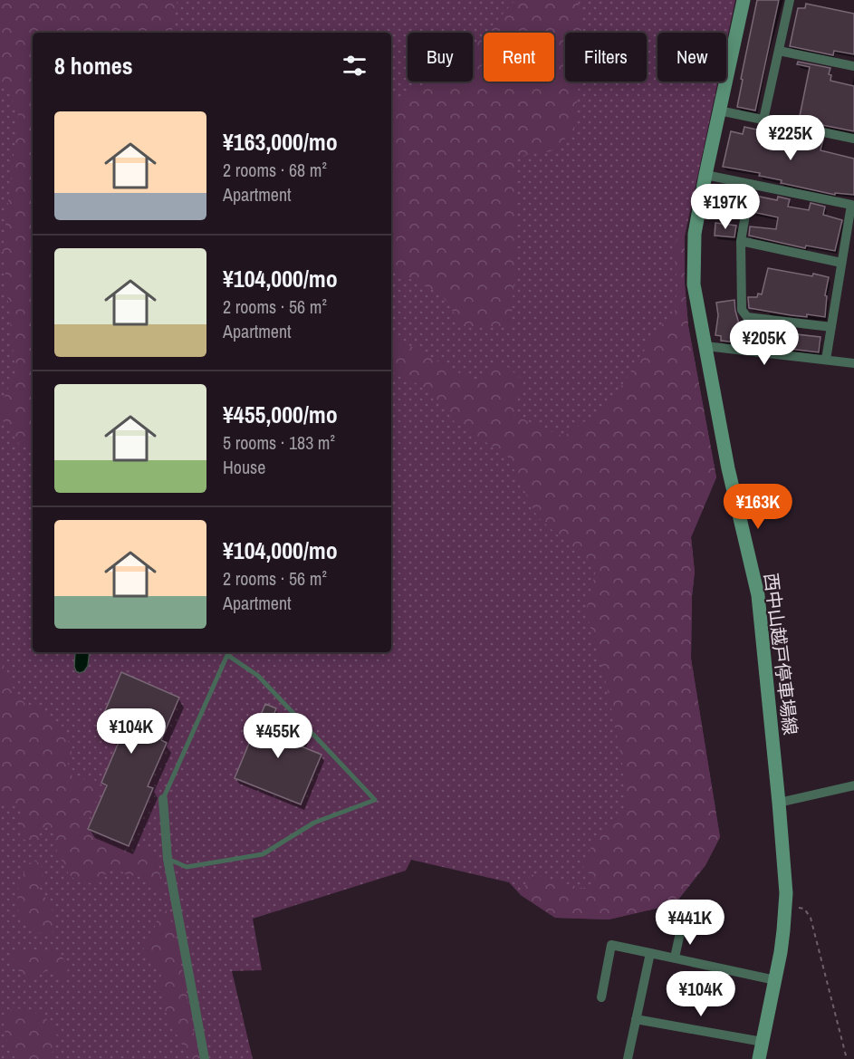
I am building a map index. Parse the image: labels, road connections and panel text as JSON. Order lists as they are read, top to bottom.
{
  "streets": {
    "main road": ["西中山越戸停車場線"]
  },
  "page": {
    "chip": [
      "Buy",
      "Rent",
      "Filters",
      "New"
    ],
    "heading": "8 homes",
    "list": [
      {
        "name": "¥163,000/mo",
        "note": "2 rooms · 68 m² · Apartment"
      },
      {
        "name": "¥104,000/mo",
        "note": "2 rooms · 56 m² · Apartment"
      },
      {
        "name": "¥455,000/mo",
        "note": "5 rooms · 183 m² · House"
      },
      {
        "name": "¥104,000/mo",
        "note": "2 rooms · 56 m² · Apartment"
      }
    ],
    "price": [
      "¥225K",
      "¥197K",
      "¥205K",
      "¥163K",
      "¥104K",
      "¥455K",
      "¥441K",
      "¥104K"
    ]
  }
}
